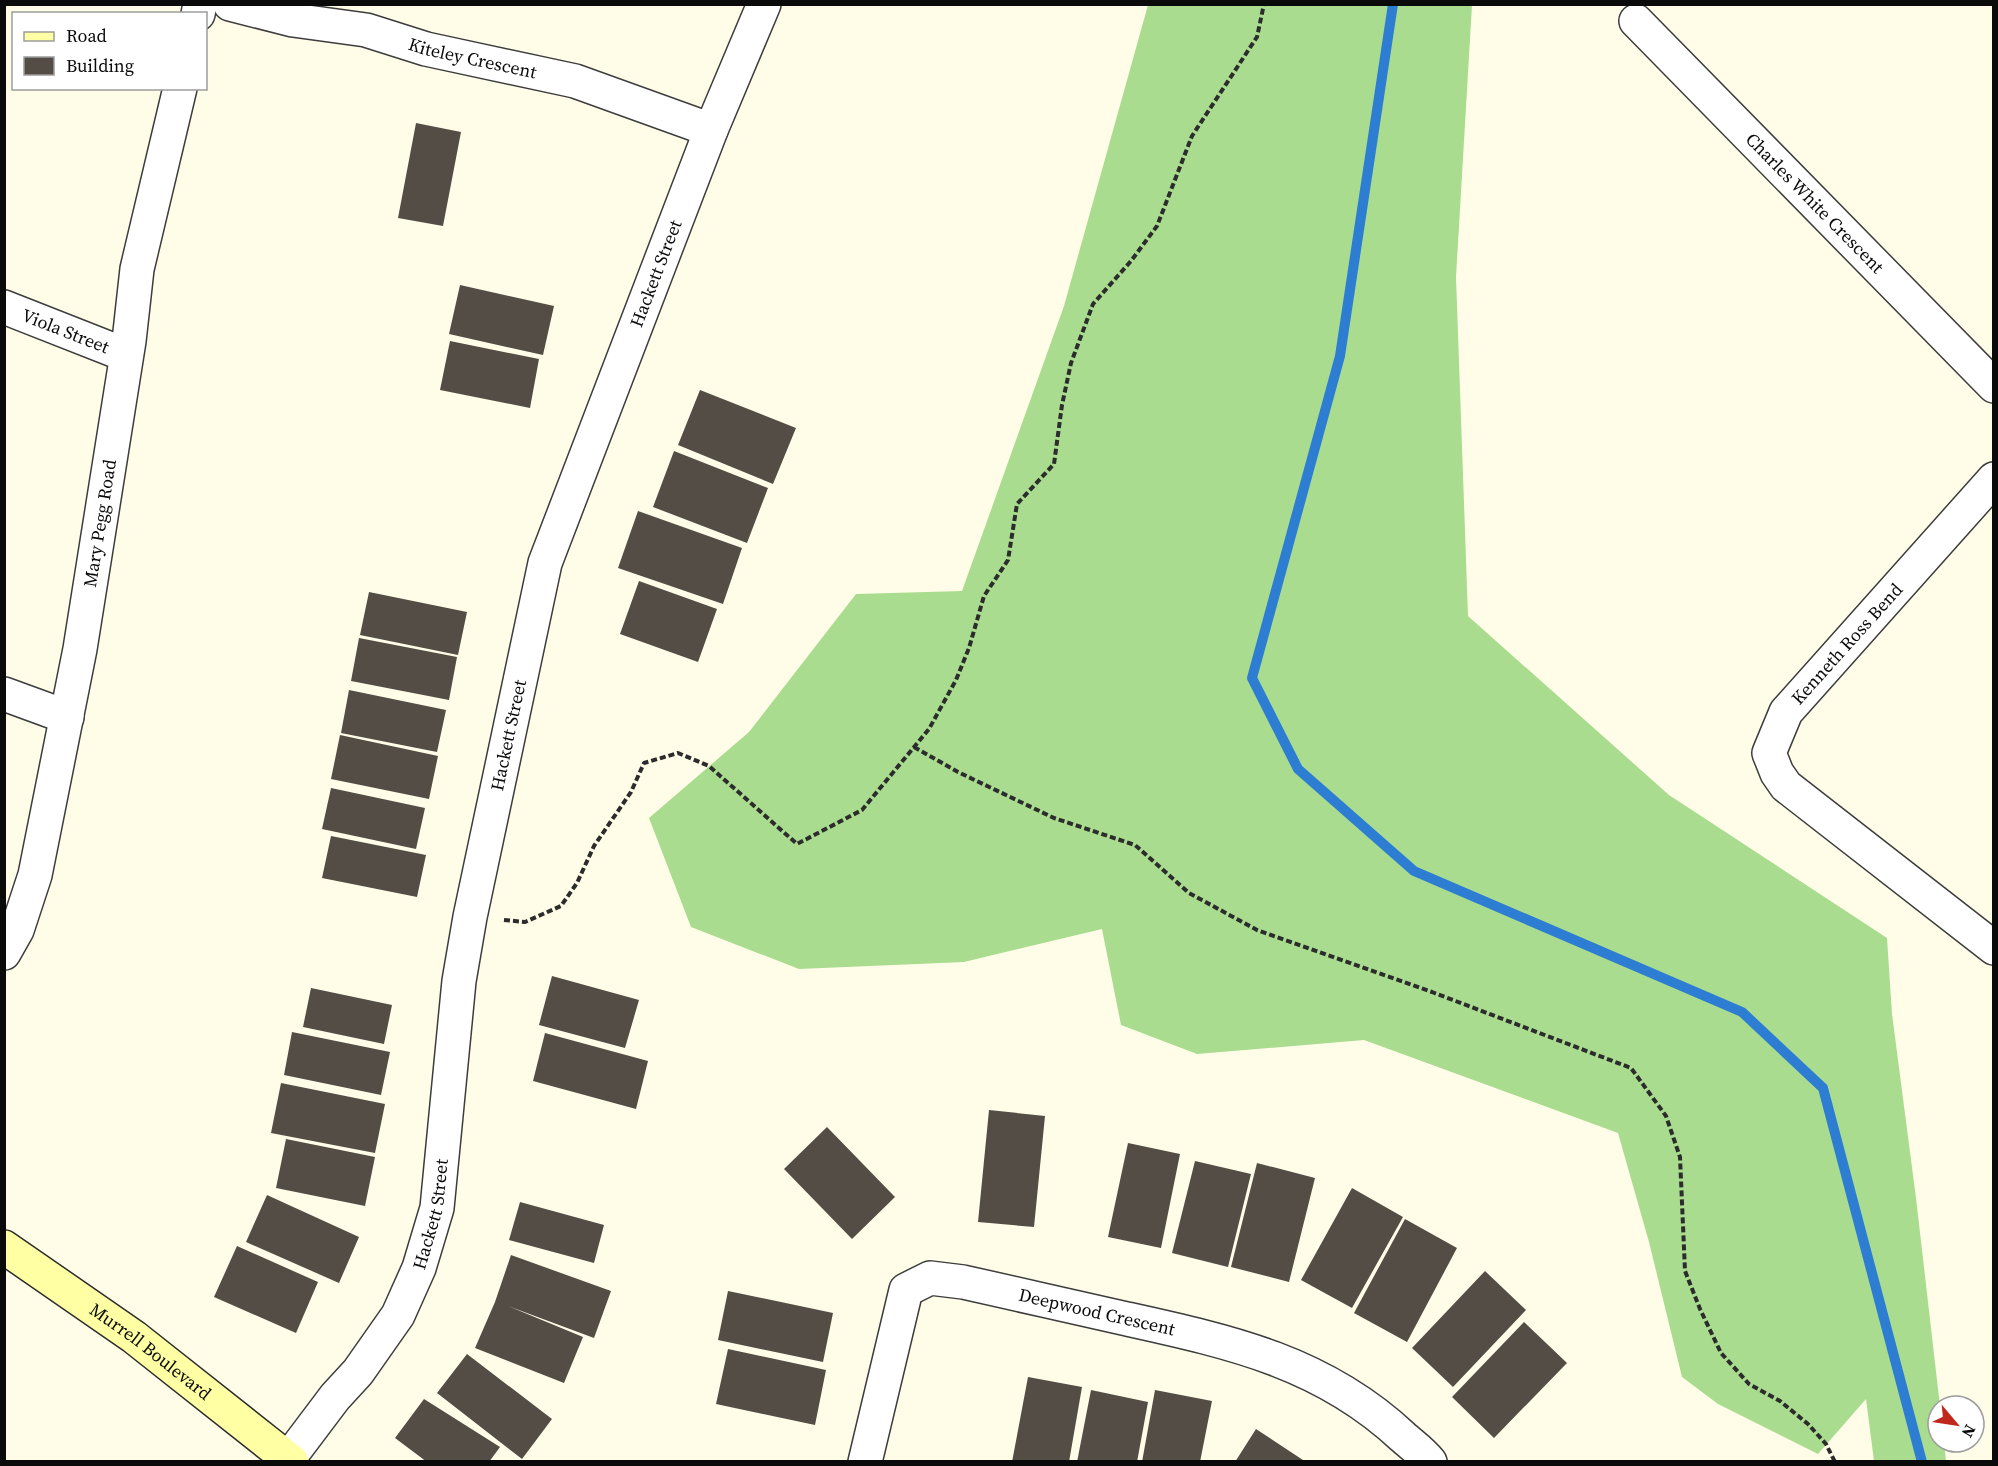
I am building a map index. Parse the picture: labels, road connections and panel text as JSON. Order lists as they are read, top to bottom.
{
  "streets": {
    "street": [
      "Kiteley Crescent",
      "Charles White Crescent",
      "Hackett Street",
      "Viola Street",
      "Mary Pegg Road",
      "Kenneth Ross Bend",
      "Deepwood Crescent",
      "Murrell Boulevard"
    ]
  },
  "crossings": [
    ["Kiteley Crescent", "Hackett Street"],
    ["Hackett Street", "Murrell Boulevard"],
    ["Viola Street", "Mary Pegg Road"]
  ],
  "legend": ["Road", "Building"],
  "north": "bottom right"
}
